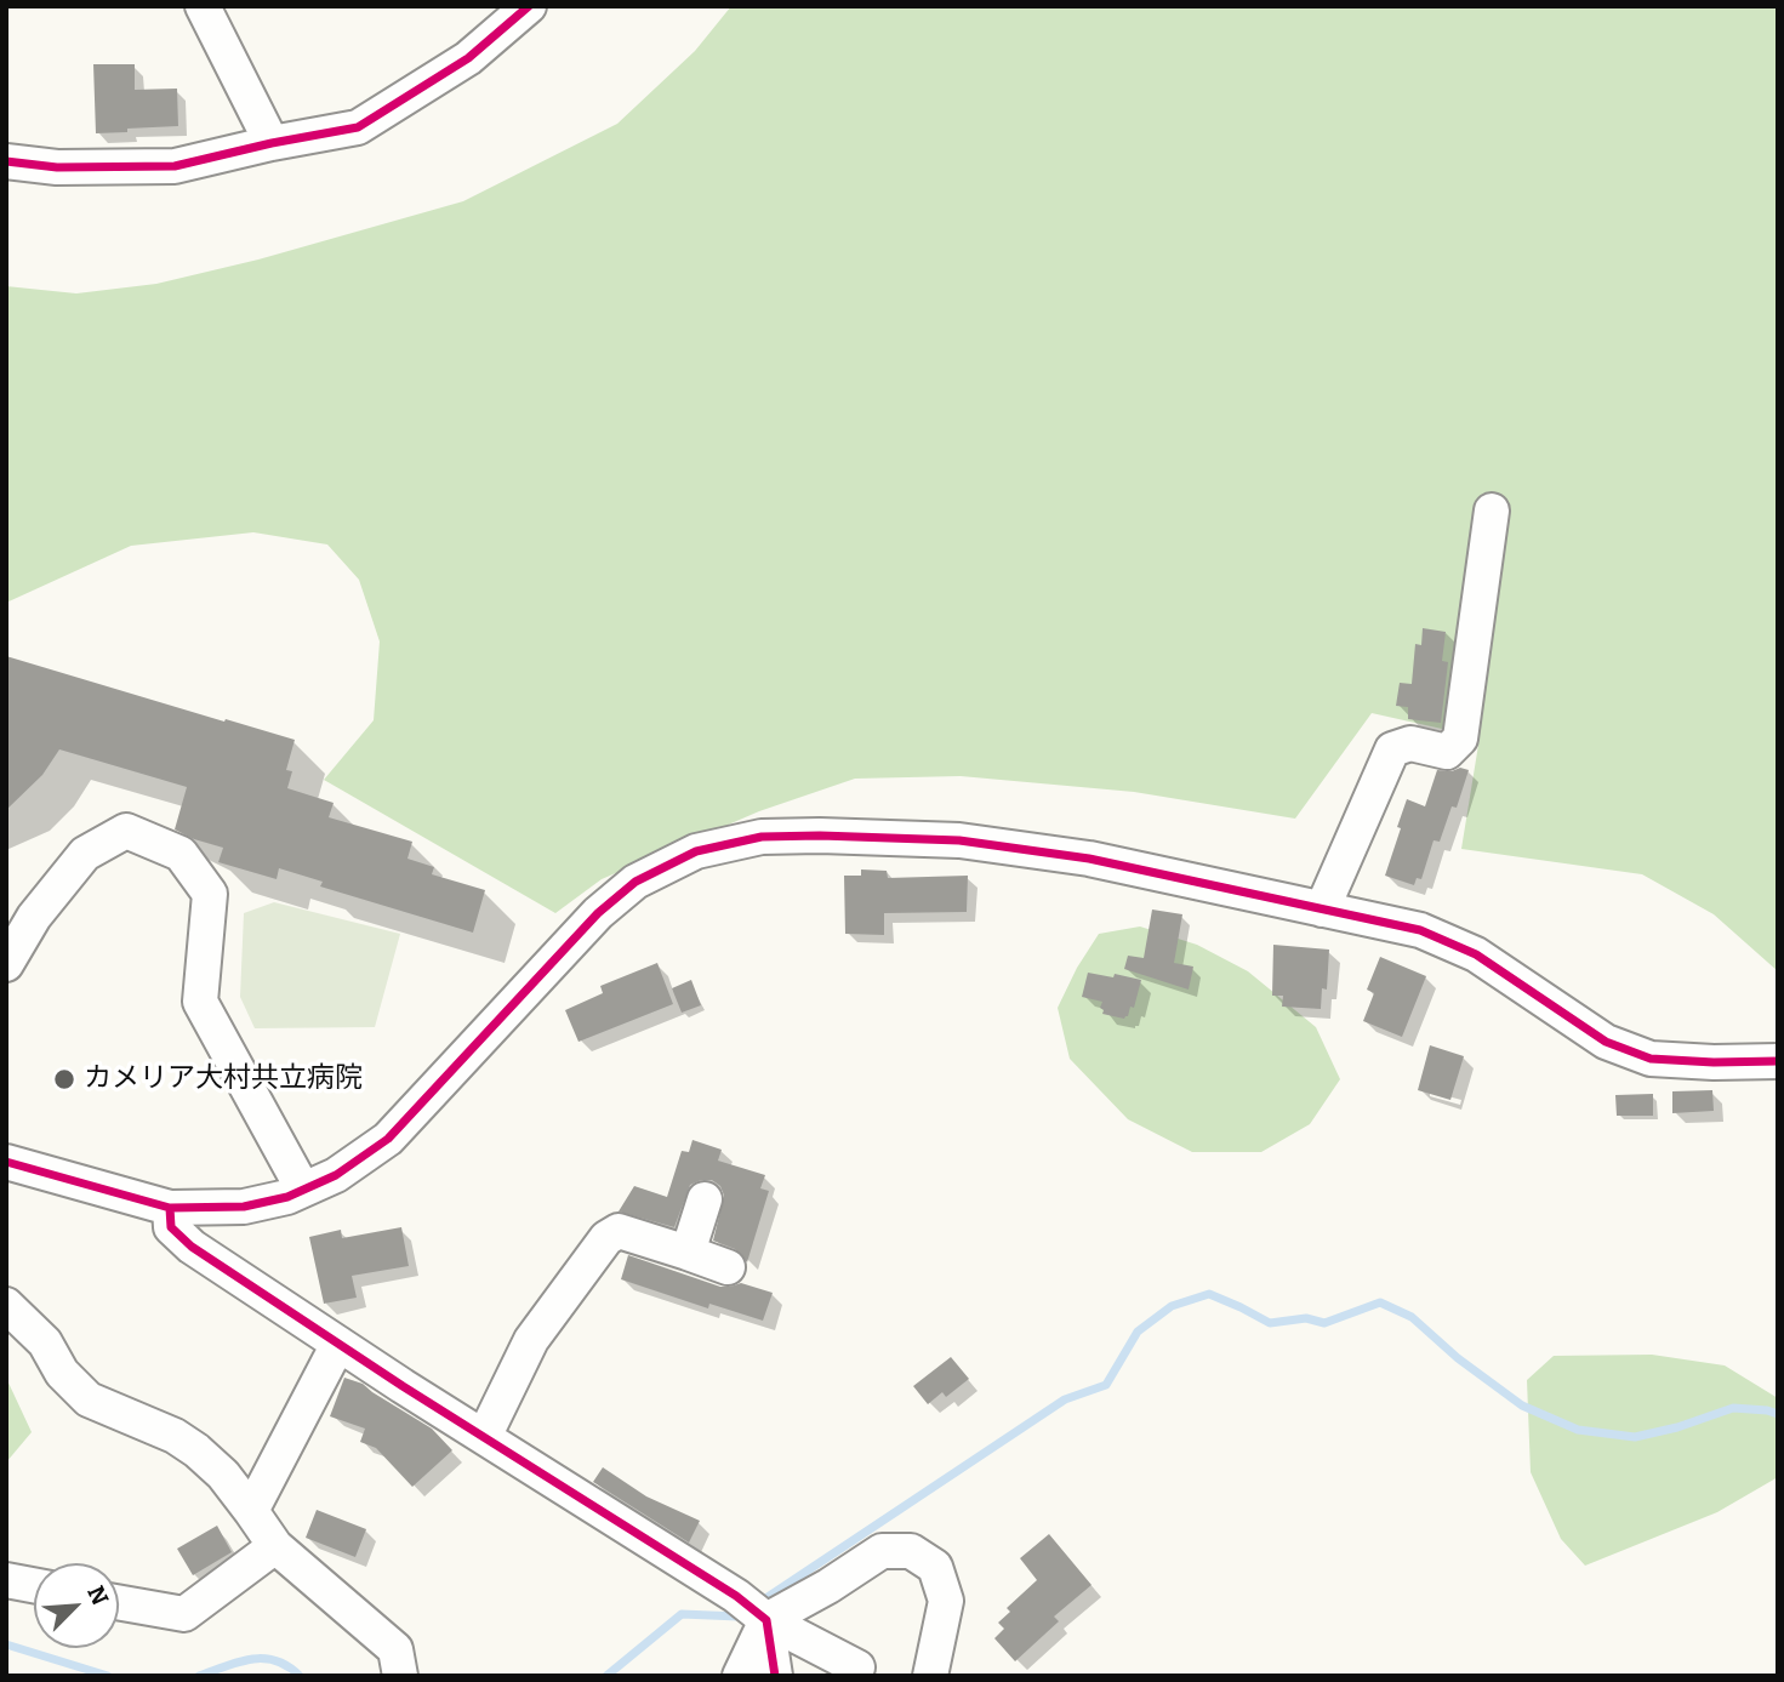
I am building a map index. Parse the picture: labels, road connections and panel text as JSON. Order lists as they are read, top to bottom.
{
  "places": ["カメリア大村共立病院"],
  "north": "top right"
}
